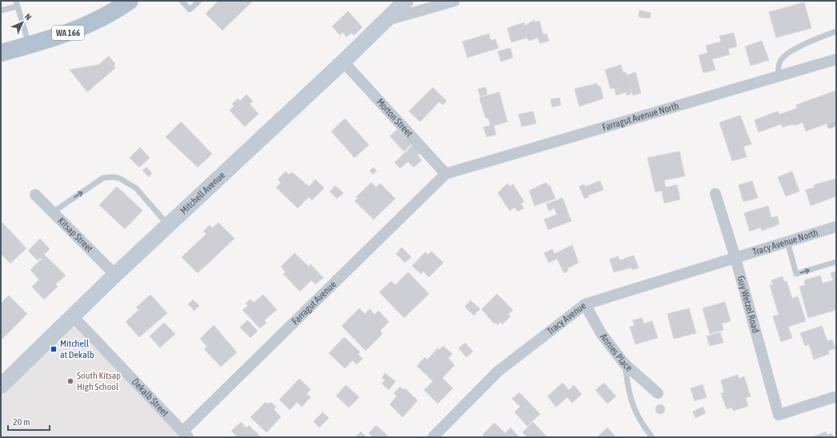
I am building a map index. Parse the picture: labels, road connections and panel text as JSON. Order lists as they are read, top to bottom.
{
  "streets": {
    "main road": ["WA 166"],
    "street": [
      "Farragut Avenue North",
      "Morton Street",
      "Mitchell Avenue",
      "Kitsap Street",
      "Tracy Avenue North",
      "Farragut Avenue",
      "Guy Wetzel Road",
      "Tracy Avenue",
      "Annies Place",
      "Dekalb Street"
    ]
  },
  "crossings": [
    ["Farragut Avenue North", "Morton Street"],
    ["Farragut Avenue North", "Farragut Avenue"],
    ["Morton Street", "Mitchell Avenue"],
    ["Morton Street", "Farragut Avenue"],
    ["Mitchell Avenue", "Kitsap Street"],
    ["Mitchell Avenue", "Dekalb Street"],
    ["Tracy Avenue North", "Guy Wetzel Road"],
    ["Tracy Avenue North", "Tracy Avenue"],
    ["Farragut Avenue", "Dekalb Street"],
    ["Guy Wetzel Road", "Tracy Avenue"],
    ["Tracy Avenue", "Annies Place"]
  ],
  "places": {
    "transit": ["Mitchell at Dekalb"],
    "other": ["South Kitsap High School"]
  },
  "scale_bar": "20 m",
  "north": "top right"
}
